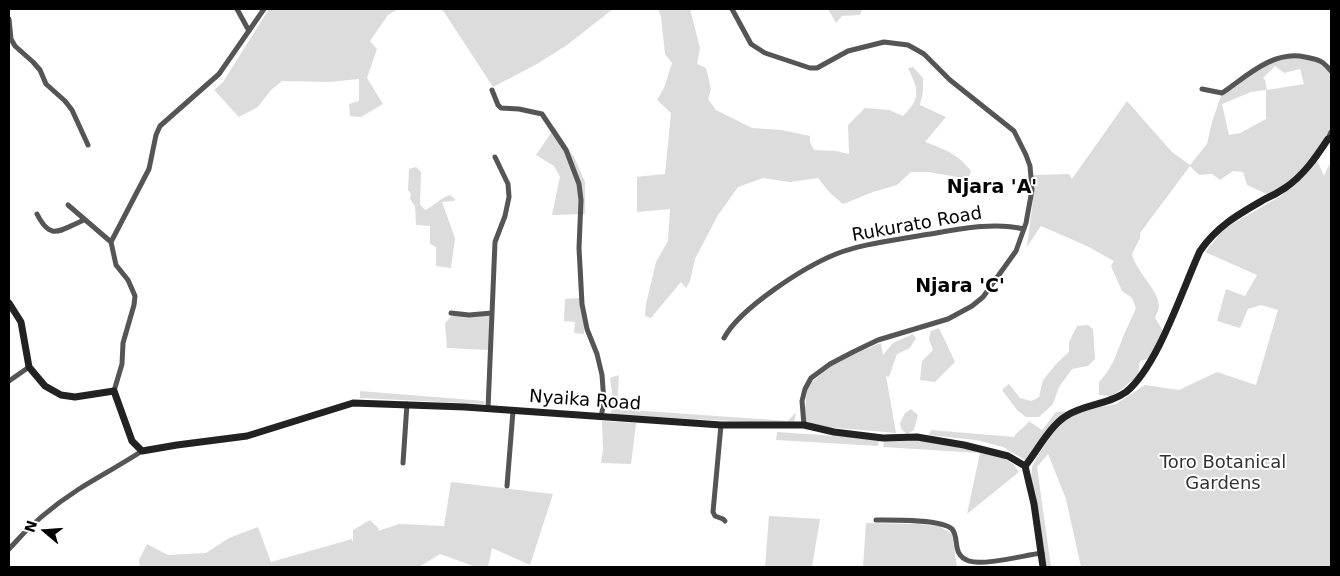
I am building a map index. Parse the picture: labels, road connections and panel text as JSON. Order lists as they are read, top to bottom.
{
  "streets": {
    "street": ["Rukurato Road", "Nyaika Road"]
  },
  "districts": ["Njara 'A'", "Njara 'C'"],
  "parks": ["Toro Botanical Gardens"],
  "north": "left"
}
